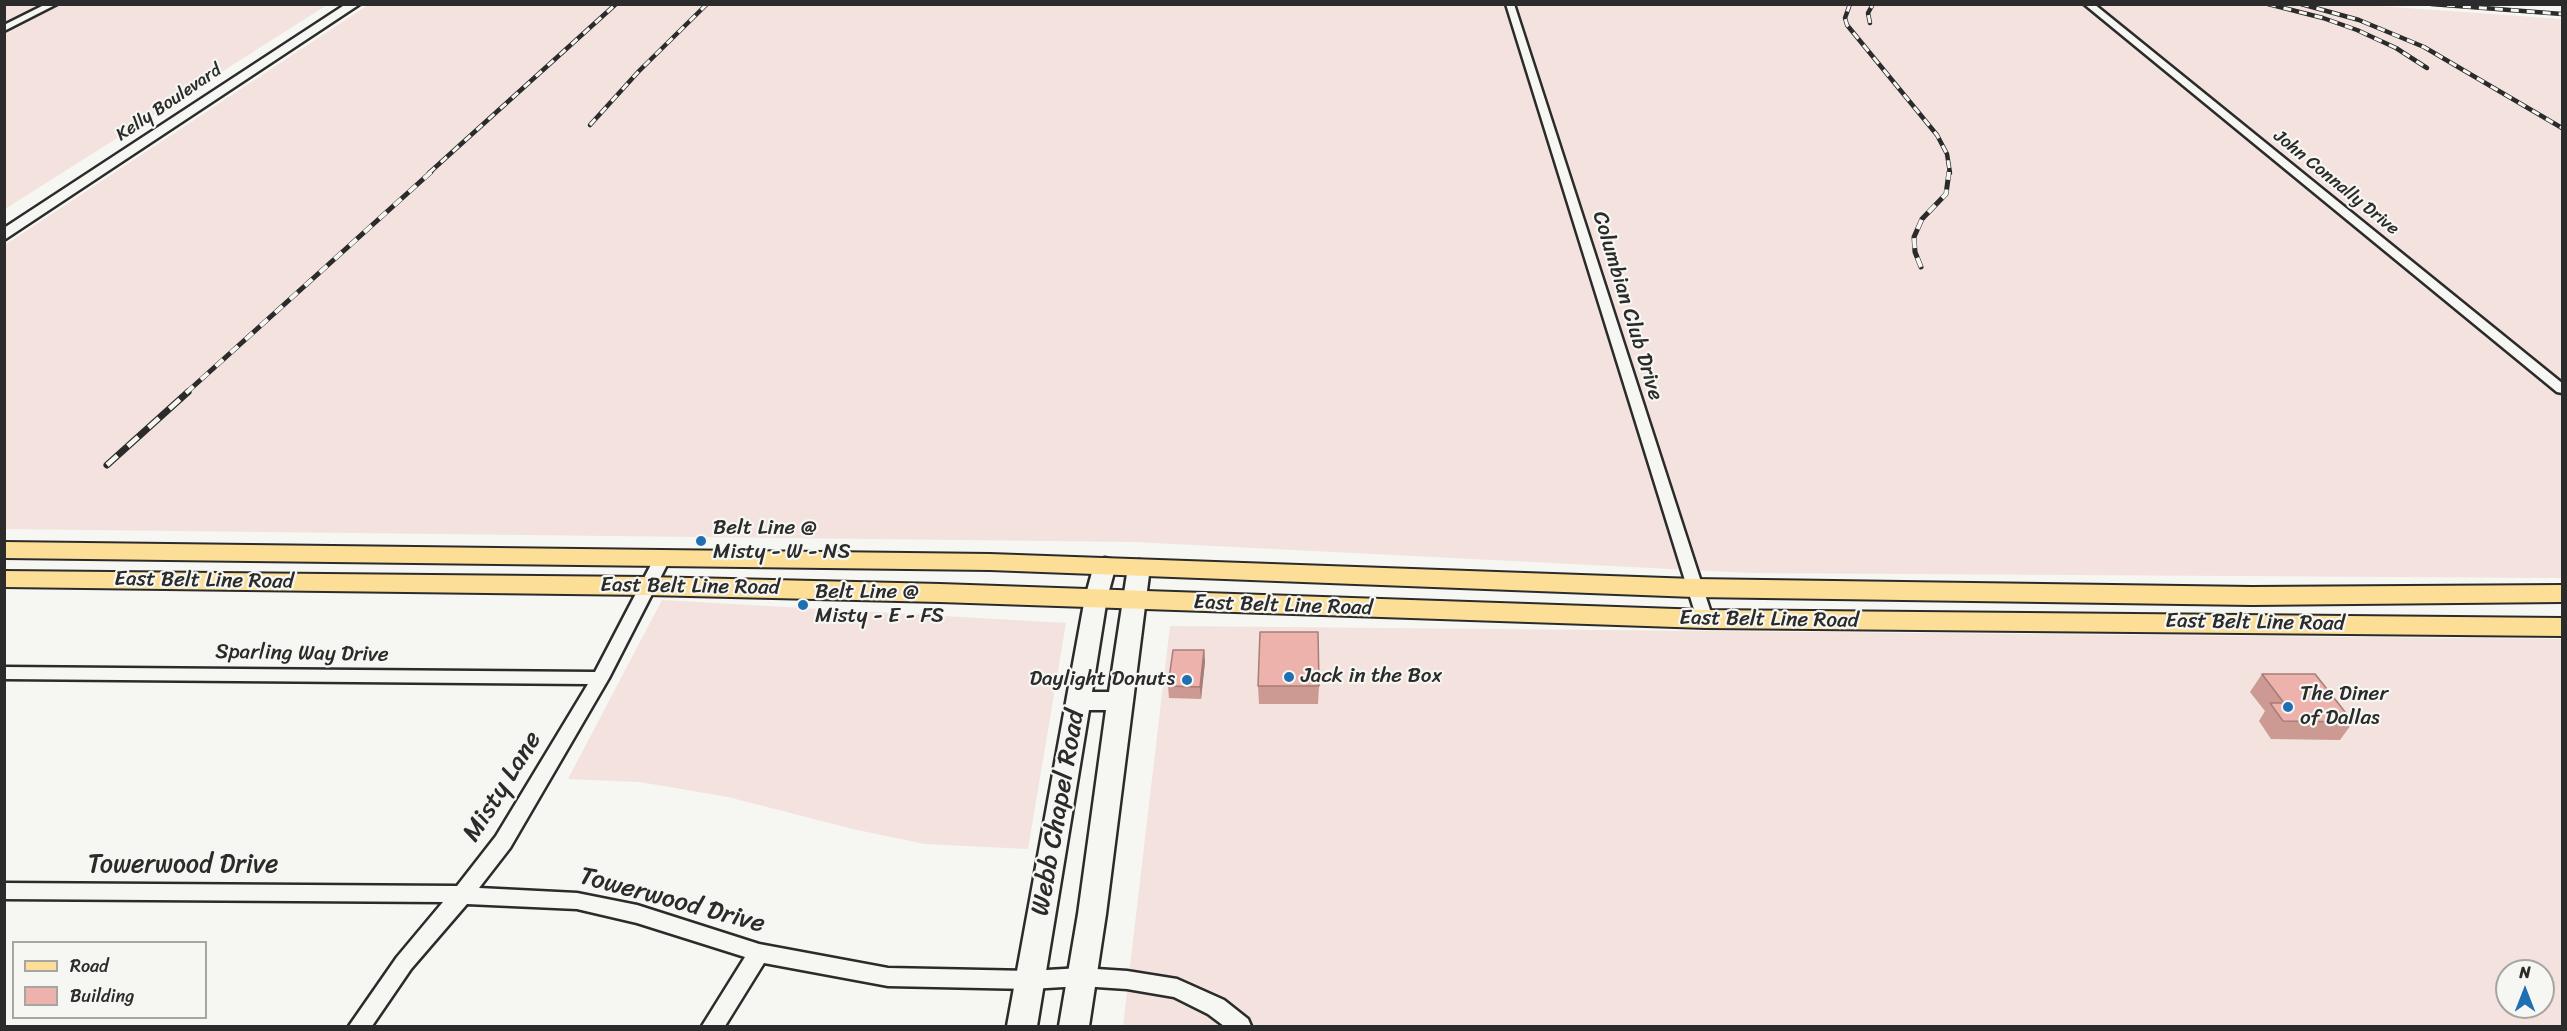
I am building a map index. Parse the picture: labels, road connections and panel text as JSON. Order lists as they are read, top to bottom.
{
  "streets": {
    "main road": ["East Belt Line Road"],
    "street": [
      "Kelly Boulevard",
      "John Connally Drive",
      "Columbian Club Drive",
      "Sparling Way Drive",
      "Misty Lane",
      "Webb Chapel Road",
      "Towerwood Drive"
    ]
  },
  "crossings": [
    ["Columbian Club Drive", "East Belt Line Road"],
    ["East Belt Line Road", "Misty Lane"],
    ["East Belt Line Road", "Webb Chapel Road"],
    ["Sparling Way Drive", "Misty Lane"],
    ["Misty Lane", "Towerwood Drive"],
    ["Webb Chapel Road", "Towerwood Drive"]
  ],
  "places": [
    "Belt Line @ Misty - W - NS",
    "Belt Line @ Misty - E - FS",
    "Jack in the Box",
    "Daylight Donuts",
    "The Diner of Dallas"
  ],
  "legend": ["Road", "Building"],
  "north": "top"
}
